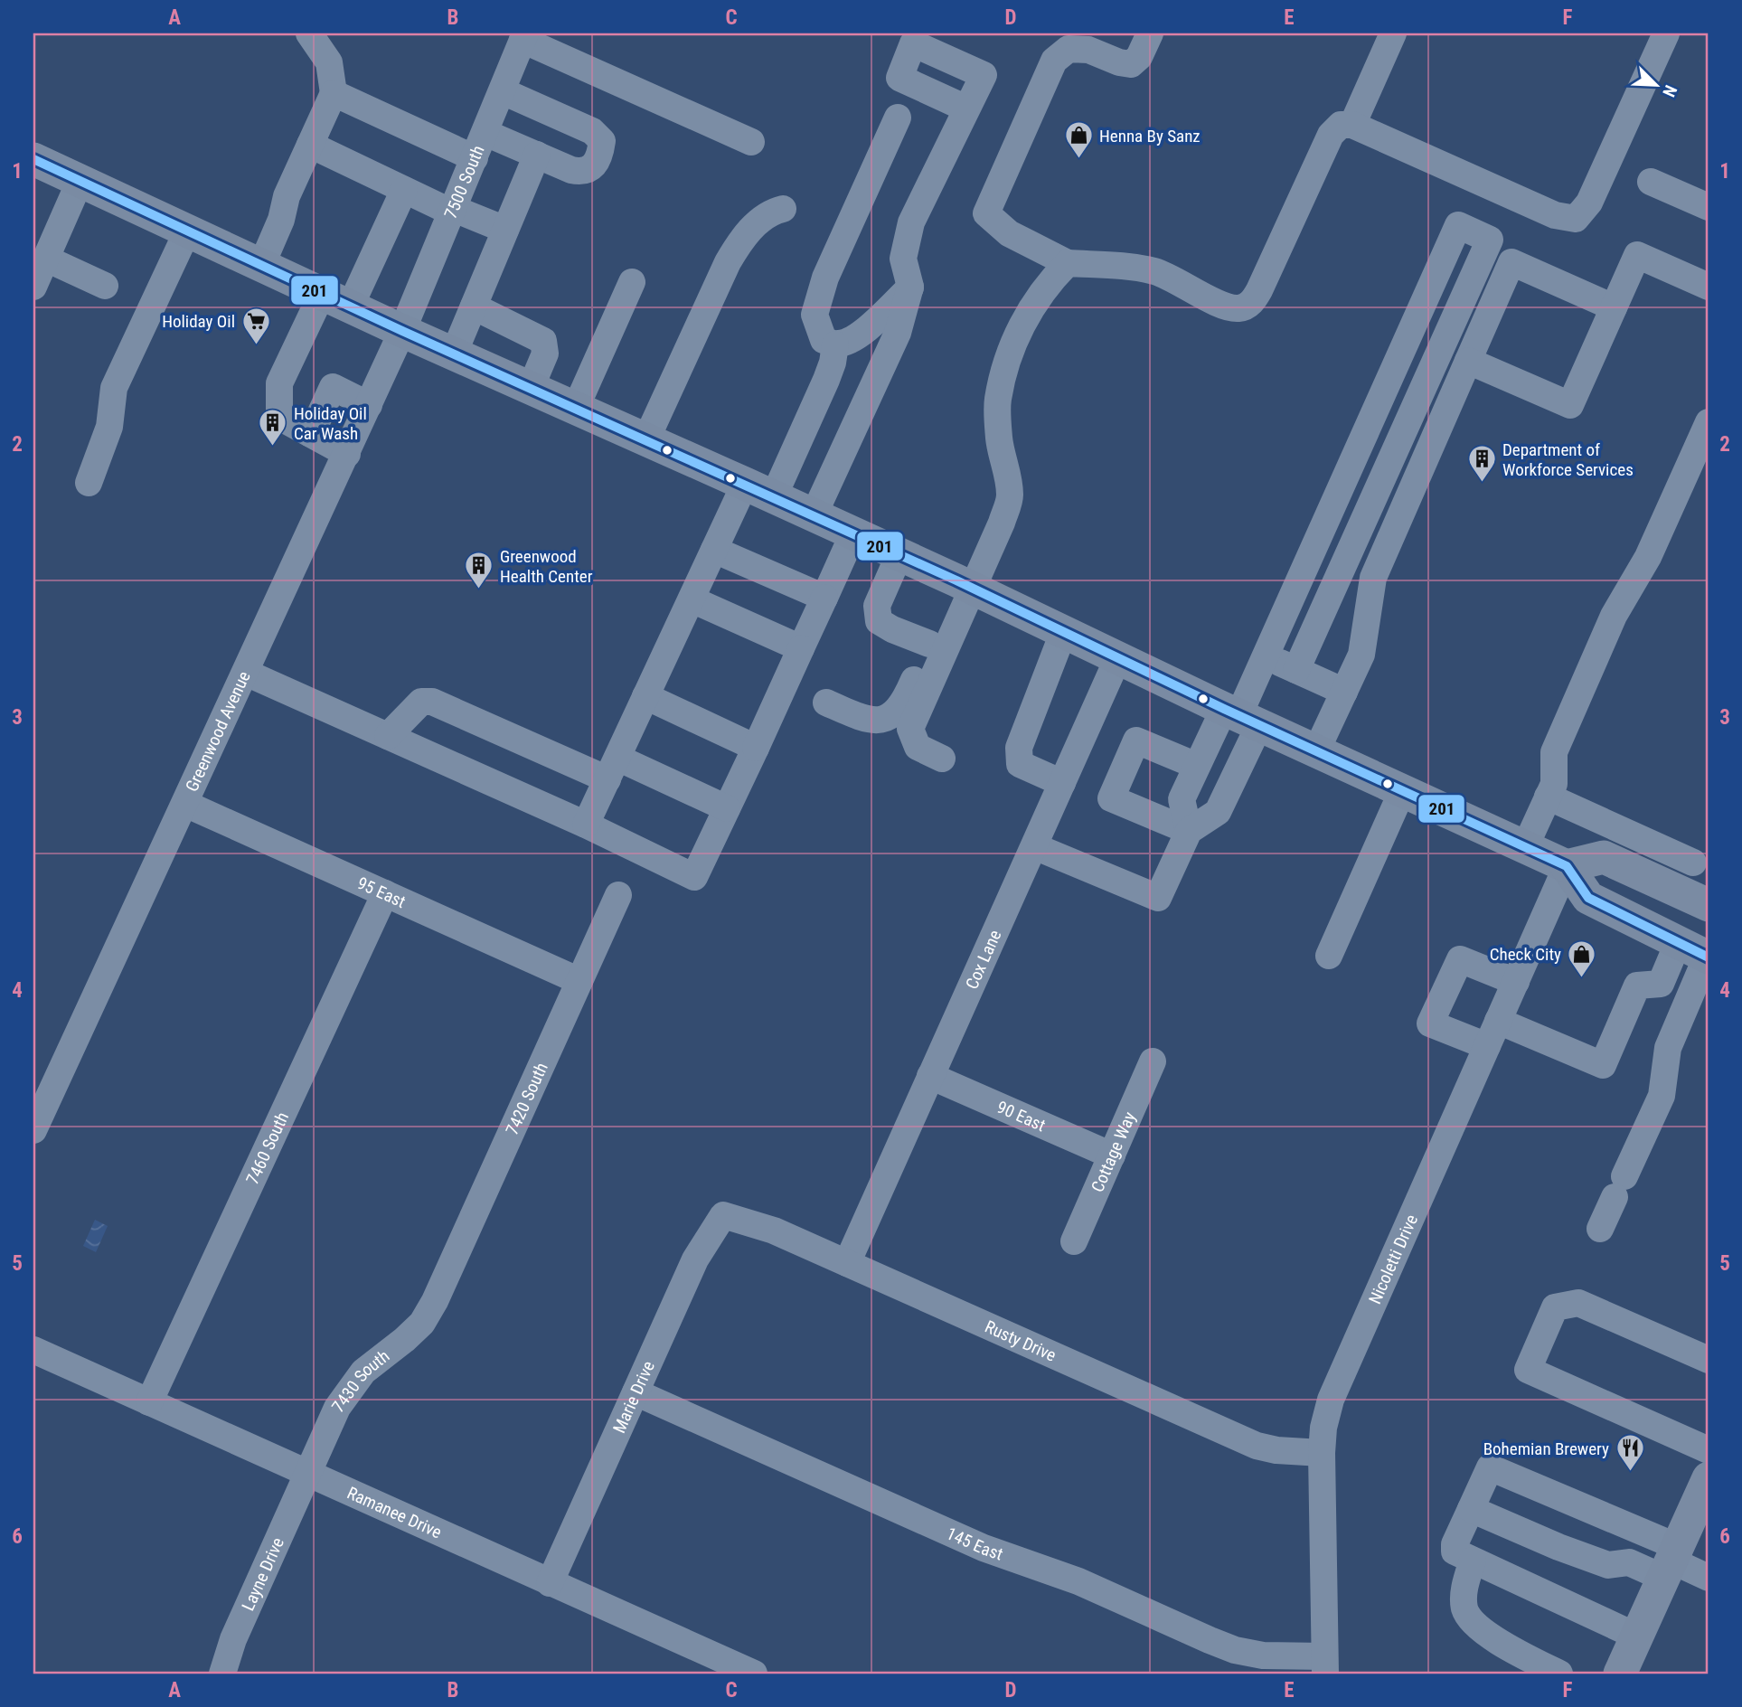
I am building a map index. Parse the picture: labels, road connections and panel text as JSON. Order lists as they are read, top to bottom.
{
  "streets": {
    "street": [
      "7500 South",
      "Greenwood Avenue",
      "95 East",
      "Cox Lane",
      "7420 South",
      "90 East",
      "7460 South",
      "Cottage Way",
      "Nicoletti Drive",
      "Rusty Drive",
      "7430 South",
      "Marie Drive",
      "Ramanee Drive",
      "145 East",
      "Layne Drive"
    ]
  },
  "crossings": [
    ["7500 South", "Greenwood Avenue"],
    ["Greenwood Avenue", "95 East"],
    ["95 East", "7420 South"],
    ["95 East", "7460 South"],
    ["Cox Lane", "90 East"],
    ["Cox Lane", "Rusty Drive"],
    ["7420 South", "7430 South"],
    ["90 East", "Cottage Way"],
    ["7460 South", "Ramanee Drive"],
    ["Nicoletti Drive", "Rusty Drive"],
    ["Nicoletti Drive", "145 East"],
    ["Rusty Drive", "Marie Drive"],
    ["7430 South", "Ramanee Drive"],
    ["7430 South", "Layne Drive"],
    ["Marie Drive", "Ramanee Drive"],
    ["Marie Drive", "145 East"],
    ["Ramanee Drive", "Layne Drive"]
  ],
  "places": {
    "shop": ["Henna By Sanz", "Check City"],
    "supermarket": ["Holiday Oil"],
    "building": ["Holiday Oil Car Wash", "Department of Workforce Services", "Greenwood Health Center"],
    "restaurant": ["Bohemian Brewery"]
  },
  "lines": ["transit line 201"],
  "north": "bottom right",
  "grid": {
    "columns": [
      "A",
      "B",
      "C",
      "D",
      "E",
      "F"
    ],
    "rows": [
      "1",
      "2",
      "3",
      "4",
      "5",
      "6"
    ]
  }
}
